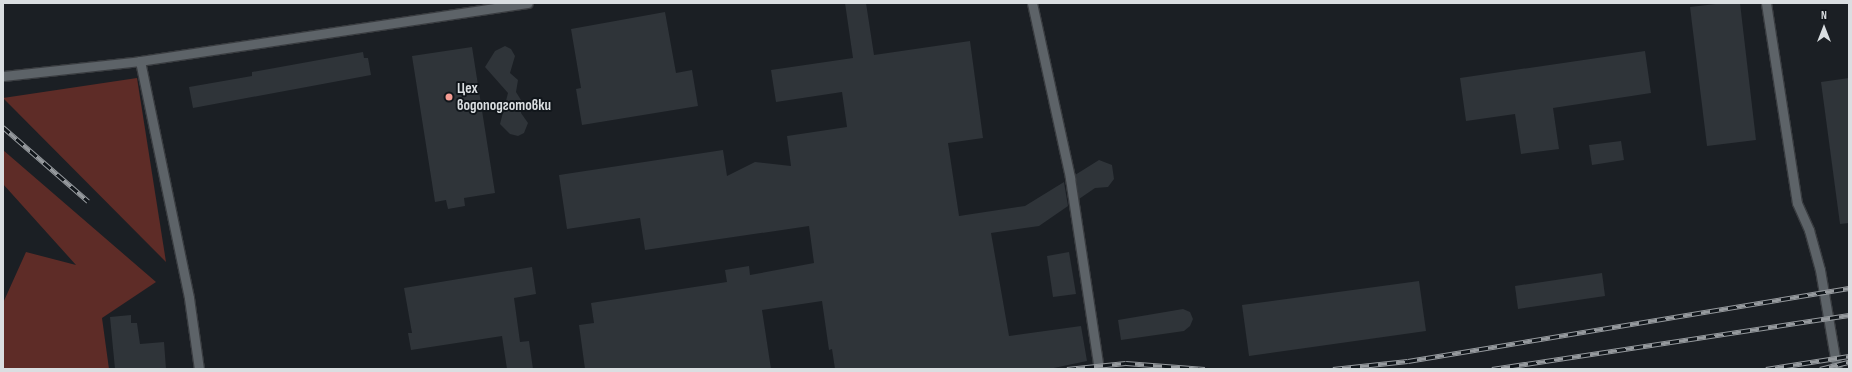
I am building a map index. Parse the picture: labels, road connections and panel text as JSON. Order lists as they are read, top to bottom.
{
  "places": ["Цех водоподготовки"],
  "north": "top"
}
